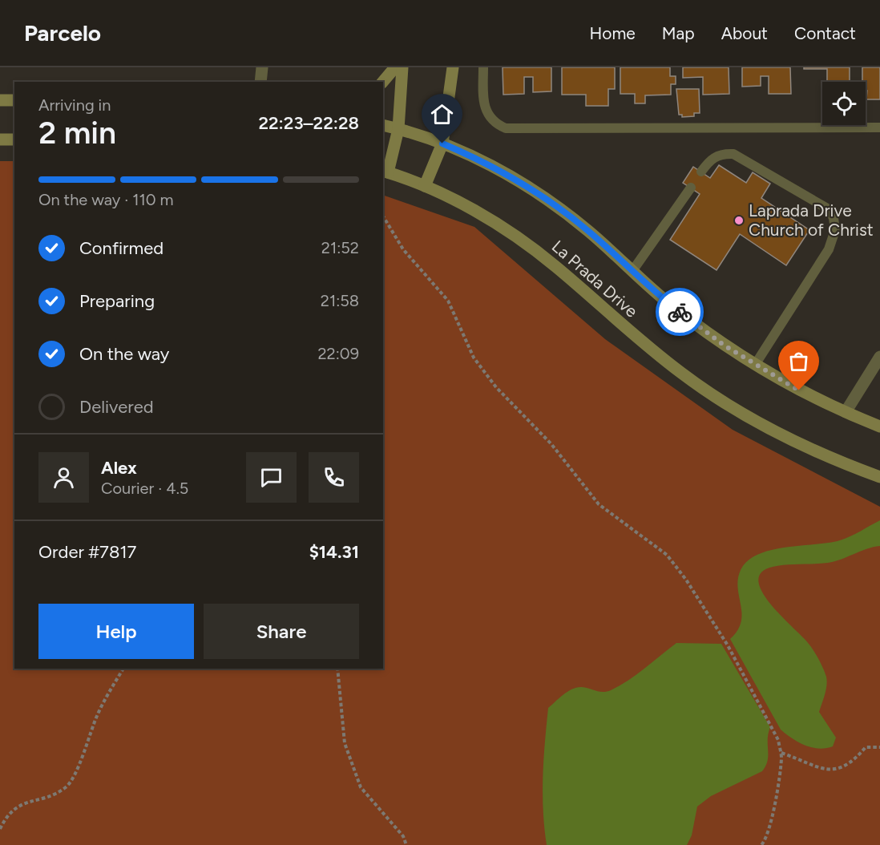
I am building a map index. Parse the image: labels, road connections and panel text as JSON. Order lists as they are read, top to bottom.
{
  "streets": {
    "main road": ["La Prada Drive"]
  },
  "places": ["Laprada Drive Church of Christ"],
  "page": {
    "header": "Parcelo",
    "nav": [
      "Home",
      "Map",
      "About",
      "Contact"
    ],
    "heading": ["2 min", "Arriving in", "22:23–22:28"],
    "panel": [
      "Alex",
      "Courier · 4.5",
      "Order #7817",
      "$14.31"
    ],
    "bar": "On the way · 110 m",
    "list": [
      ["Confirmed", "21:52"],
      ["Preparing", "21:58"],
      ["On the way", "22:09"],
      "Delivered"
    ],
    "buttons": ["Help", "Share"]
  }
}
